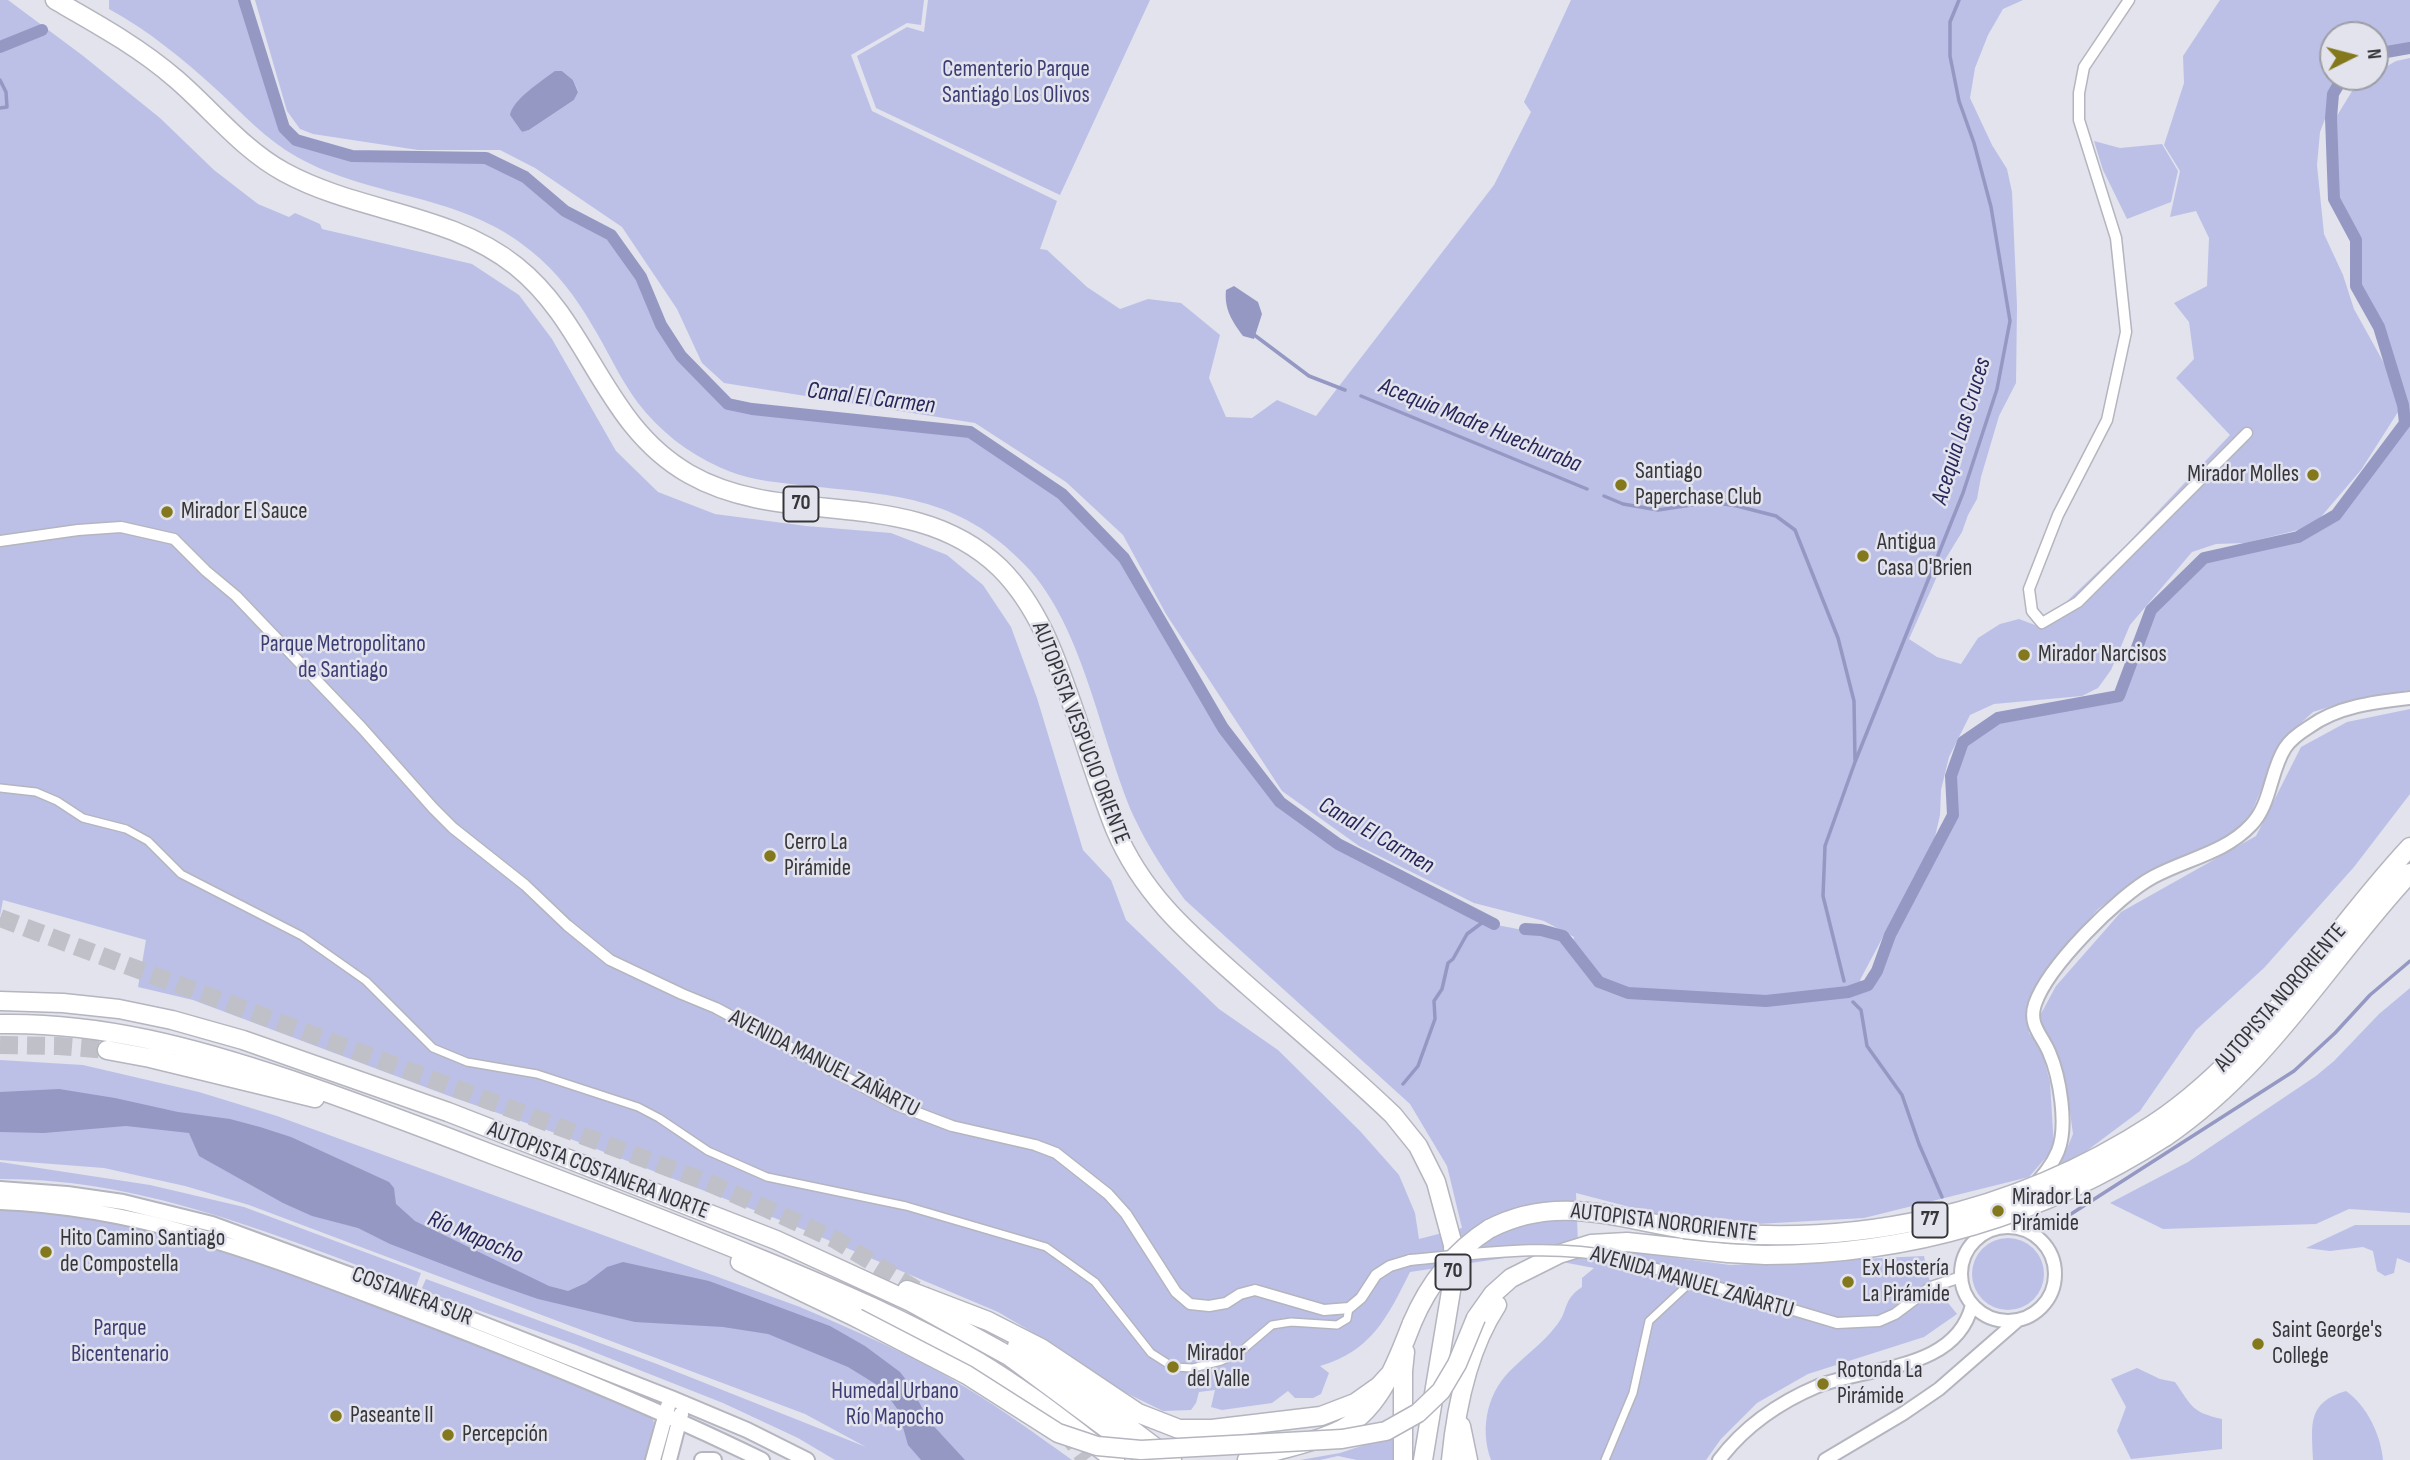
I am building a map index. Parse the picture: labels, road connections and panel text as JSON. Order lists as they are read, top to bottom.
{
  "streets": {
    "highway": [
      "70",
      "AUTOPISTA VESPUCIO ORIENTE",
      "AUTOPISTA NORORIENTE",
      "AUTOPISTA COSTANERA NORTE",
      "77"
    ],
    "main road": ["COSTANERA SUR"],
    "street": ["AVENIDA MANUEL ZAÑARTU"]
  },
  "water": [
    "Canal El Carmen",
    "Acequia Madre Huechuraba",
    "Acequia Las Cruces",
    "Río Mapocho"
  ],
  "parks": [
    "Cementerio Parque Santiago Los Olivos",
    "Parque Metropolitano de Santiago",
    "Parque Bicentenario",
    "Humedal Urbano Río Mapocho"
  ],
  "places": [
    "Mirador Molles",
    "Santiago Paperchase Club",
    "Mirador El Sauce",
    "Antigua Casa O'Brien",
    "Mirador Narcisos",
    "Cerro La Pirámide",
    "Mirador La Pirámide",
    "Hito Camino Santiago de Compostella",
    "Ex Hostería La Pirámide",
    "Saint George's College",
    "Mirador del Valle",
    "Rotonda La Pirámide",
    "Paseante II",
    "Percepción"
  ],
  "north": "right"
}
